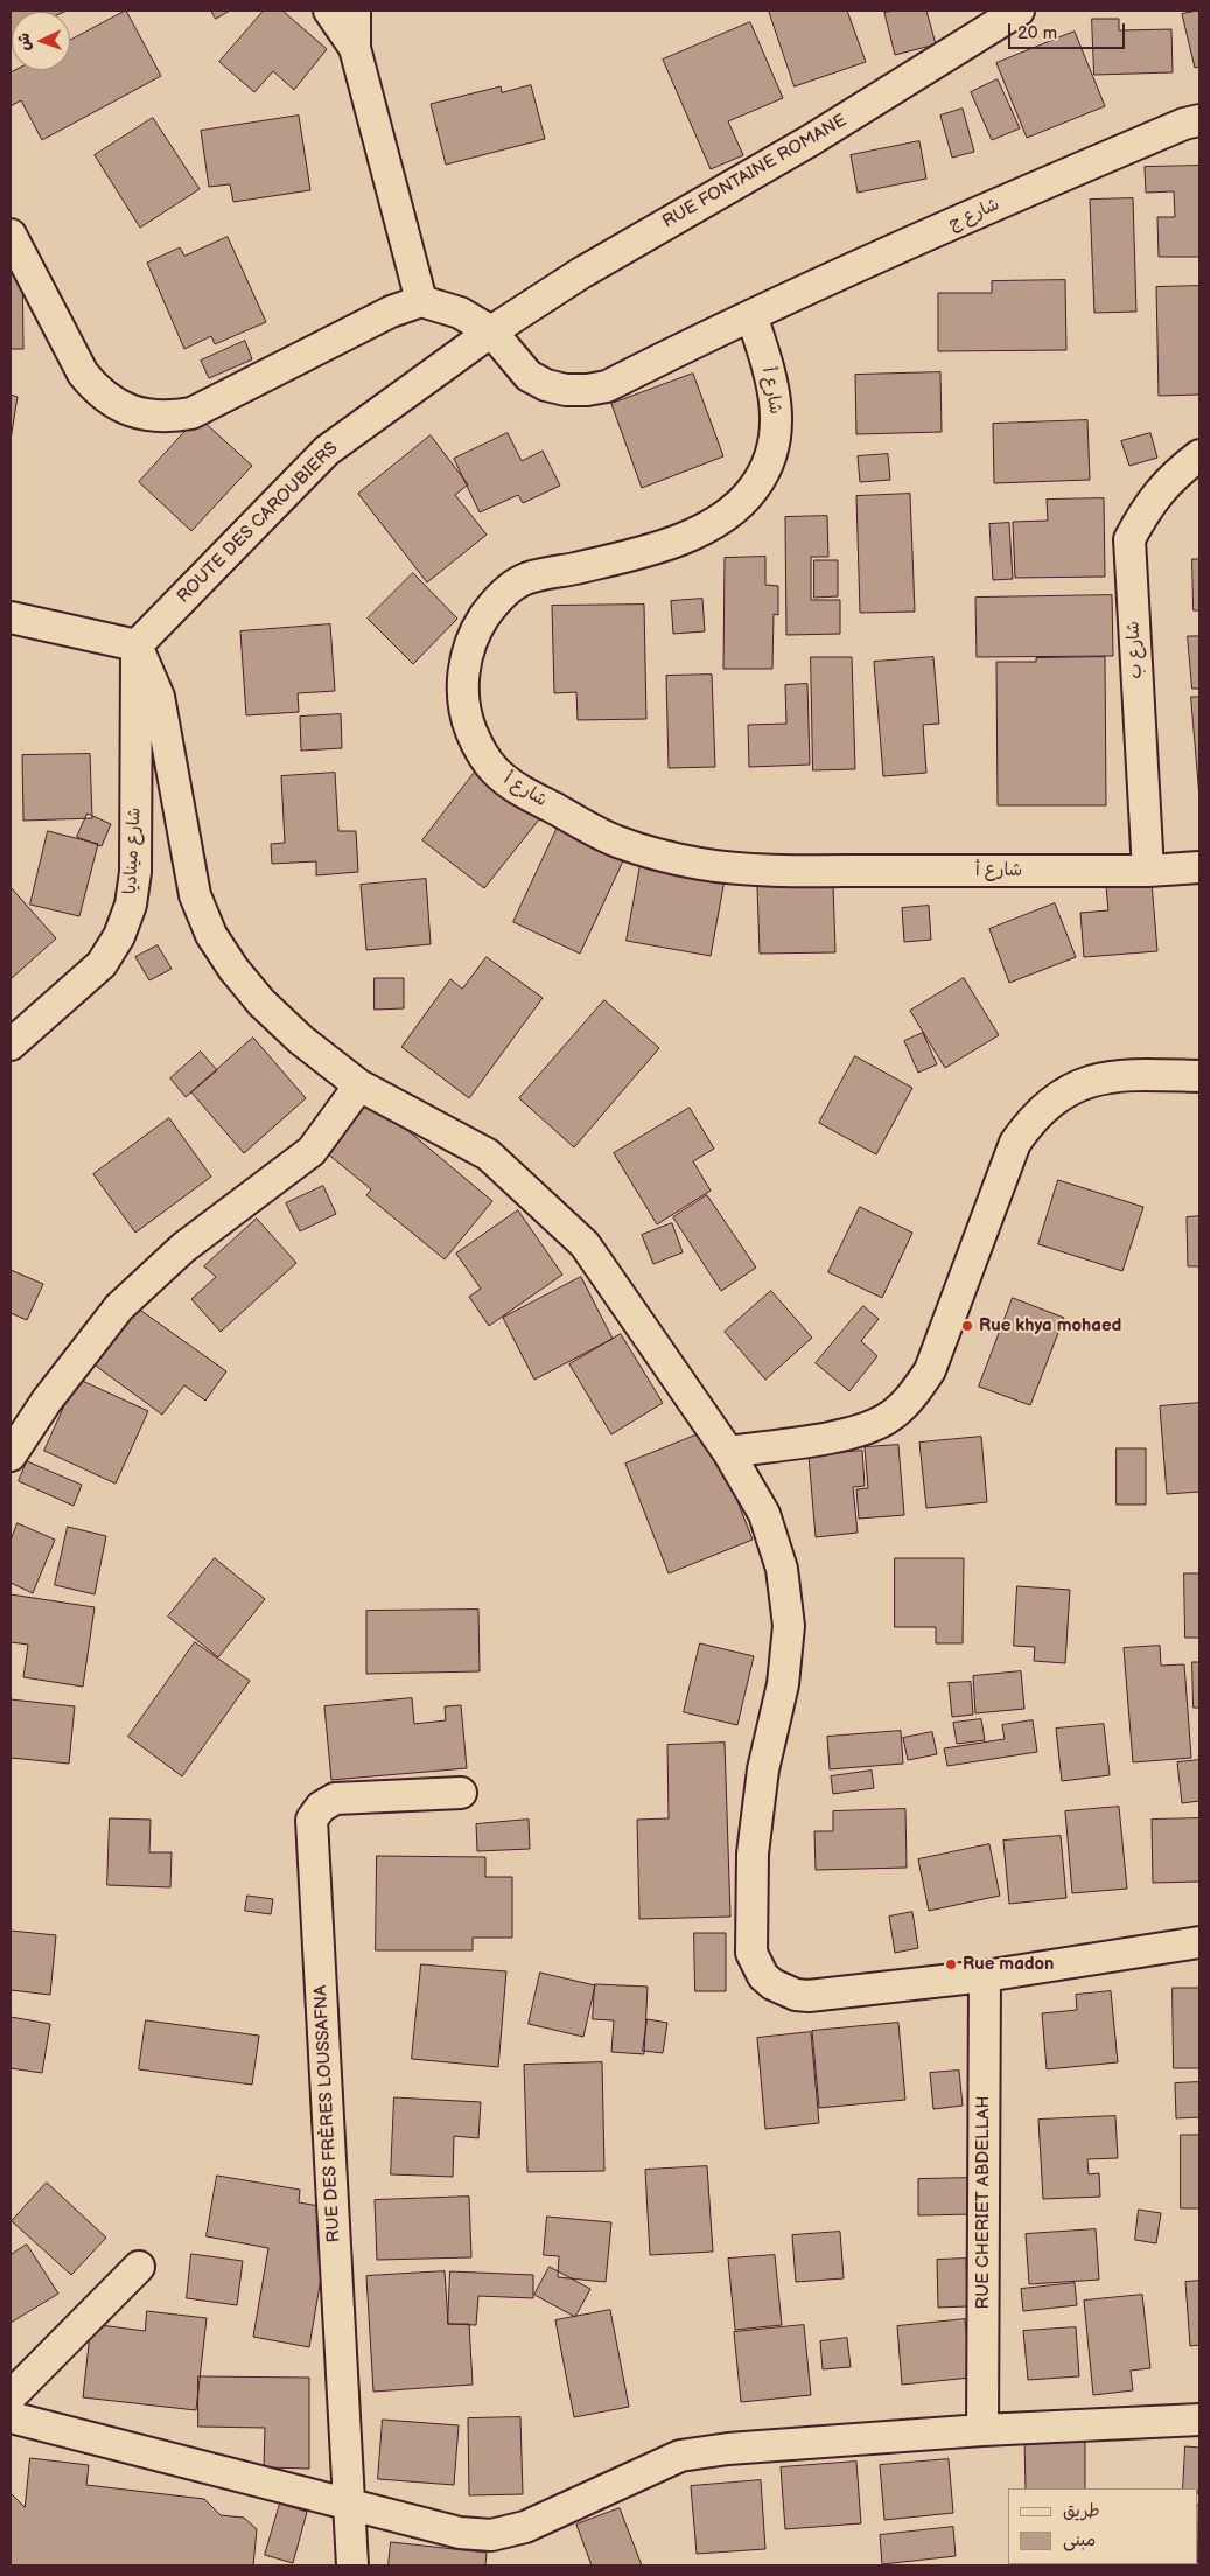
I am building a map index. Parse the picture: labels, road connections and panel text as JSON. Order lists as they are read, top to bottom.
{
  "streets": {
    "street": [
      "RUE FONTAINE ROMANE",
      "شارع ج",
      "شارع أ",
      "ROUTE DES CAROUBIERS",
      "شارع ب",
      "شارع ميناديا",
      "RUE DES FRÈRES LOUSSAFNA",
      "RUE CHERIET ABDELLAH"
    ]
  },
  "crossings": [
    ["RUE FONTAINE ROMANE", "شارع ج"],
    ["RUE FONTAINE ROMANE", "ROUTE DES CAROUBIERS"],
    ["شارع ج", "شارع أ"],
    ["شارع ج", "ROUTE DES CAROUBIERS"],
    ["شارع أ", "شارع ب"],
    ["ROUTE DES CAROUBIERS", "شارع ميناديا"]
  ],
  "places": ["Rue khya mohaed", "Rue madon"],
  "legend": ["طريق", "مبنى"],
  "scale_bar": "20 m",
  "north": "left"
}
